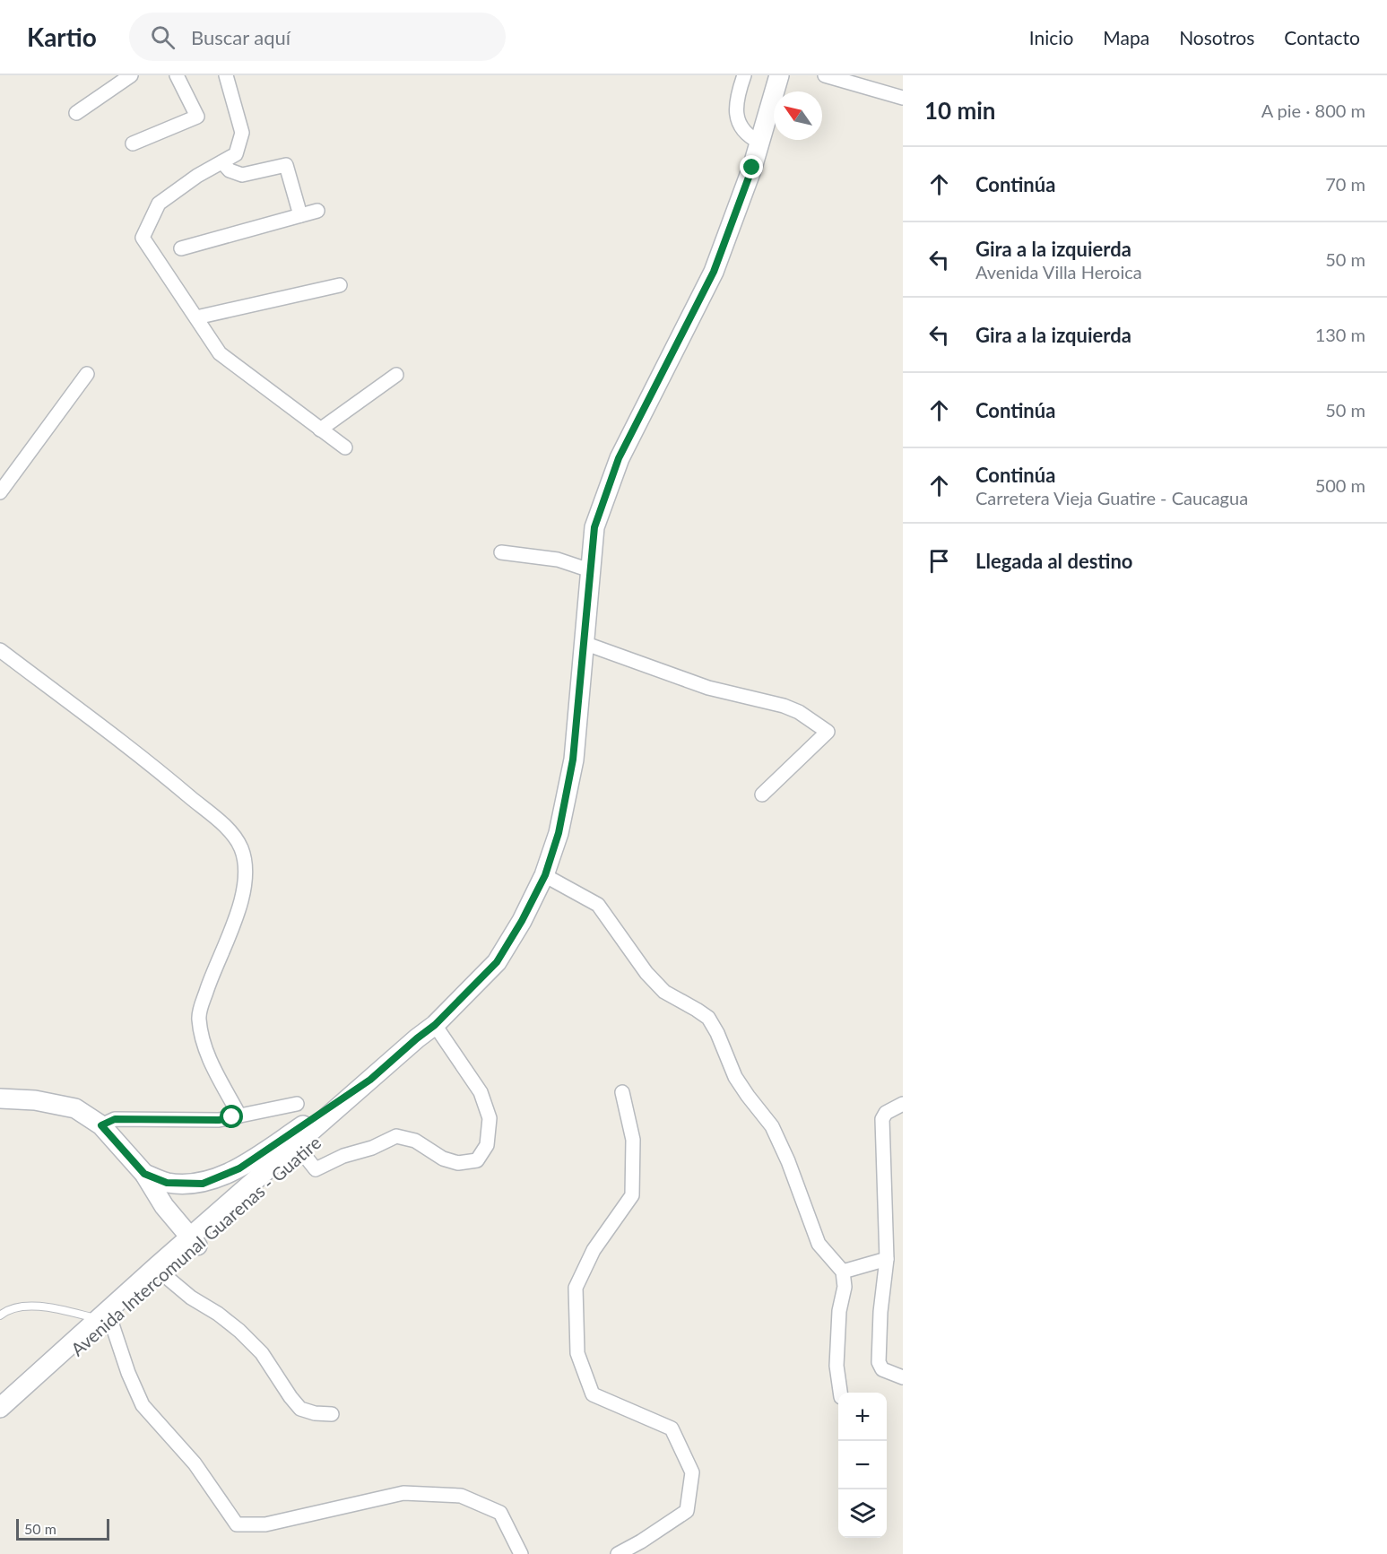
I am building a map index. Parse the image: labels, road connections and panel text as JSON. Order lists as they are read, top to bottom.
{
  "streets": {
    "main road": ["Avenida Intercomunal Guarenas - Guatire"]
  },
  "scale_bar": "50 m",
  "north": "top left",
  "page": {
    "header": "Kartio",
    "search": "Buscar aquí",
    "nav": [
      "Inicio",
      "Mapa",
      "Nosotros",
      "Contacto"
    ],
    "heading": ["10 min", "A pie · 800 m"],
    "list": [
      ["Continúa", "70 m"],
      ["Gira a la izquierda", "Avenida Villa Heroica", "50 m"],
      ["Gira a la izquierda", "130 m"],
      ["Continúa", "50 m"],
      ["Continúa", "Carretera Vieja Guatire - Caucagua", "500 m"],
      "Llegada al destino"
    ],
    "map_buttons": ["+", "−"],
    "scale": "50 m"
  }
}
